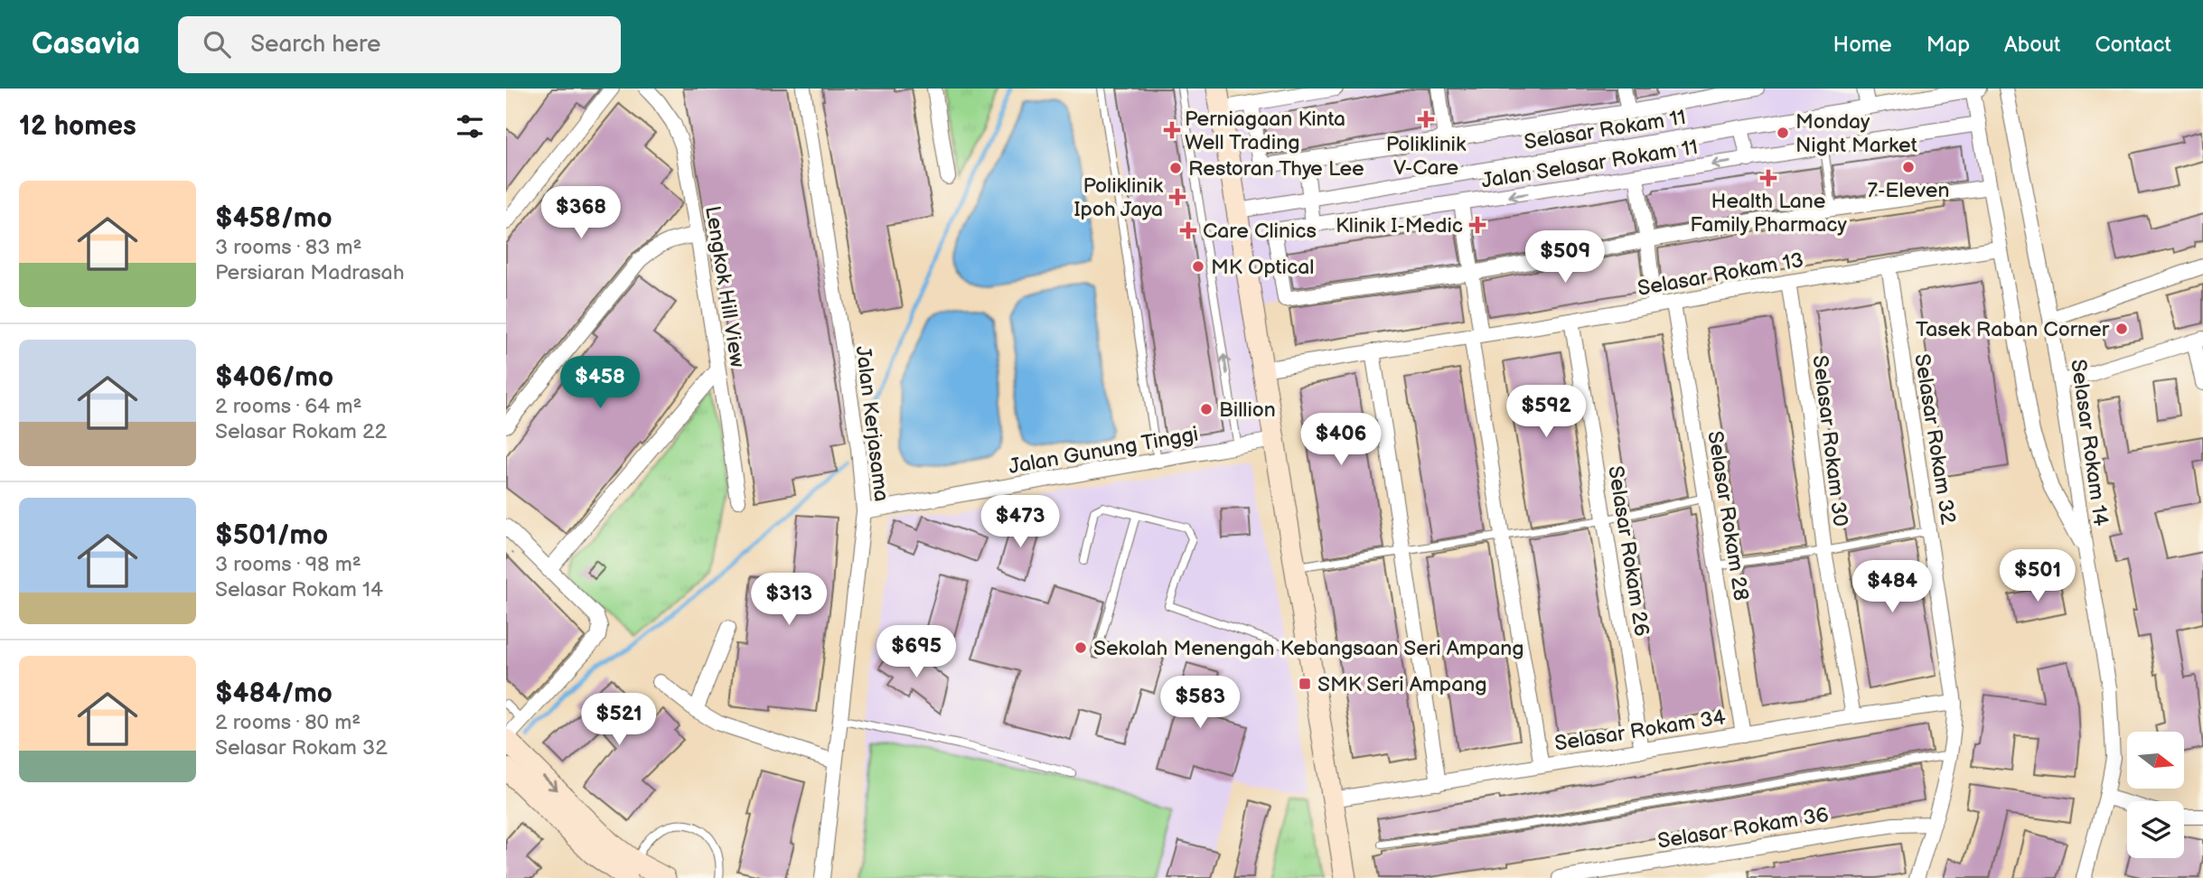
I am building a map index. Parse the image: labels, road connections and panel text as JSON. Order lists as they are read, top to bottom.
{
  "streets": {
    "street": [
      "Selasar Rokam 11",
      "Jalan Selasar Rokam 11",
      "Selasar Rokam 13",
      "Lengkok Hill View",
      "Jalan Kerjasama",
      "Selasar Rokam 32",
      "Selasar Rokam 30",
      "Selasar Rokam 14",
      "Jalan Gunung Tinggi",
      "Selasar Rokam 28",
      "Selasar Rokam 26",
      "Selasar Rokam 34",
      "Selasar Rokam 36"
    ]
  },
  "crossings": [
    ["Selasar Rokam 13", "Selasar Rokam 32"],
    ["Selasar Rokam 13", "Selasar Rokam 30"],
    ["Selasar Rokam 13", "Selasar Rokam 28"],
    ["Selasar Rokam 13", "Selasar Rokam 26"],
    ["Jalan Kerjasama", "Jalan Gunung Tinggi"],
    ["Selasar Rokam 32", "Selasar Rokam 34"],
    ["Selasar Rokam 32", "Selasar Rokam 36"],
    ["Selasar Rokam 30", "Selasar Rokam 34"],
    ["Selasar Rokam 28", "Selasar Rokam 34"],
    ["Selasar Rokam 26", "Selasar Rokam 34"]
  ],
  "places": {
    "health": [
      "Poliklinik V-Care",
      "Perniagaan Kinta Well Trading",
      "Health Lane Family Pharmacy",
      "Poliklinik Ipoh Jaya",
      "Klinik I-Medic",
      "Care Clinics"
    ],
    "other": [
      "Monday Night Market",
      "7-Eleven",
      "Restoran Thye Lee",
      "MK Optical",
      "Tasek Raban Corner",
      "Billion",
      "Sekolah Menengah Kebangsaan Seri Ampang"
    ],
    "transit": ["SMK Seri Ampang"]
  },
  "north": "right",
  "page": {
    "header": "Casavia",
    "search": "Search here",
    "nav": [
      "Home",
      "Map",
      "About",
      "Contact"
    ],
    "heading": "12 homes",
    "list": [
      {
        "name": "$458/mo",
        "note": "3 rooms · 83 m² · Persiaran Madrasah"
      },
      {
        "name": "$406/mo",
        "note": "2 rooms · 64 m² · Selasar Rokam 22"
      },
      {
        "name": "$501/mo",
        "note": "3 rooms · 98 m² · Selasar Rokam 14"
      },
      {
        "name": "$484/mo",
        "note": "2 rooms · 80 m² · Selasar Rokam 32"
      }
    ],
    "price": [
      "$368",
      "$509",
      "$458",
      "$592",
      "$406",
      "$473",
      "$501",
      "$484",
      "$313",
      "$695",
      "$583",
      "$521"
    ]
  }
}
